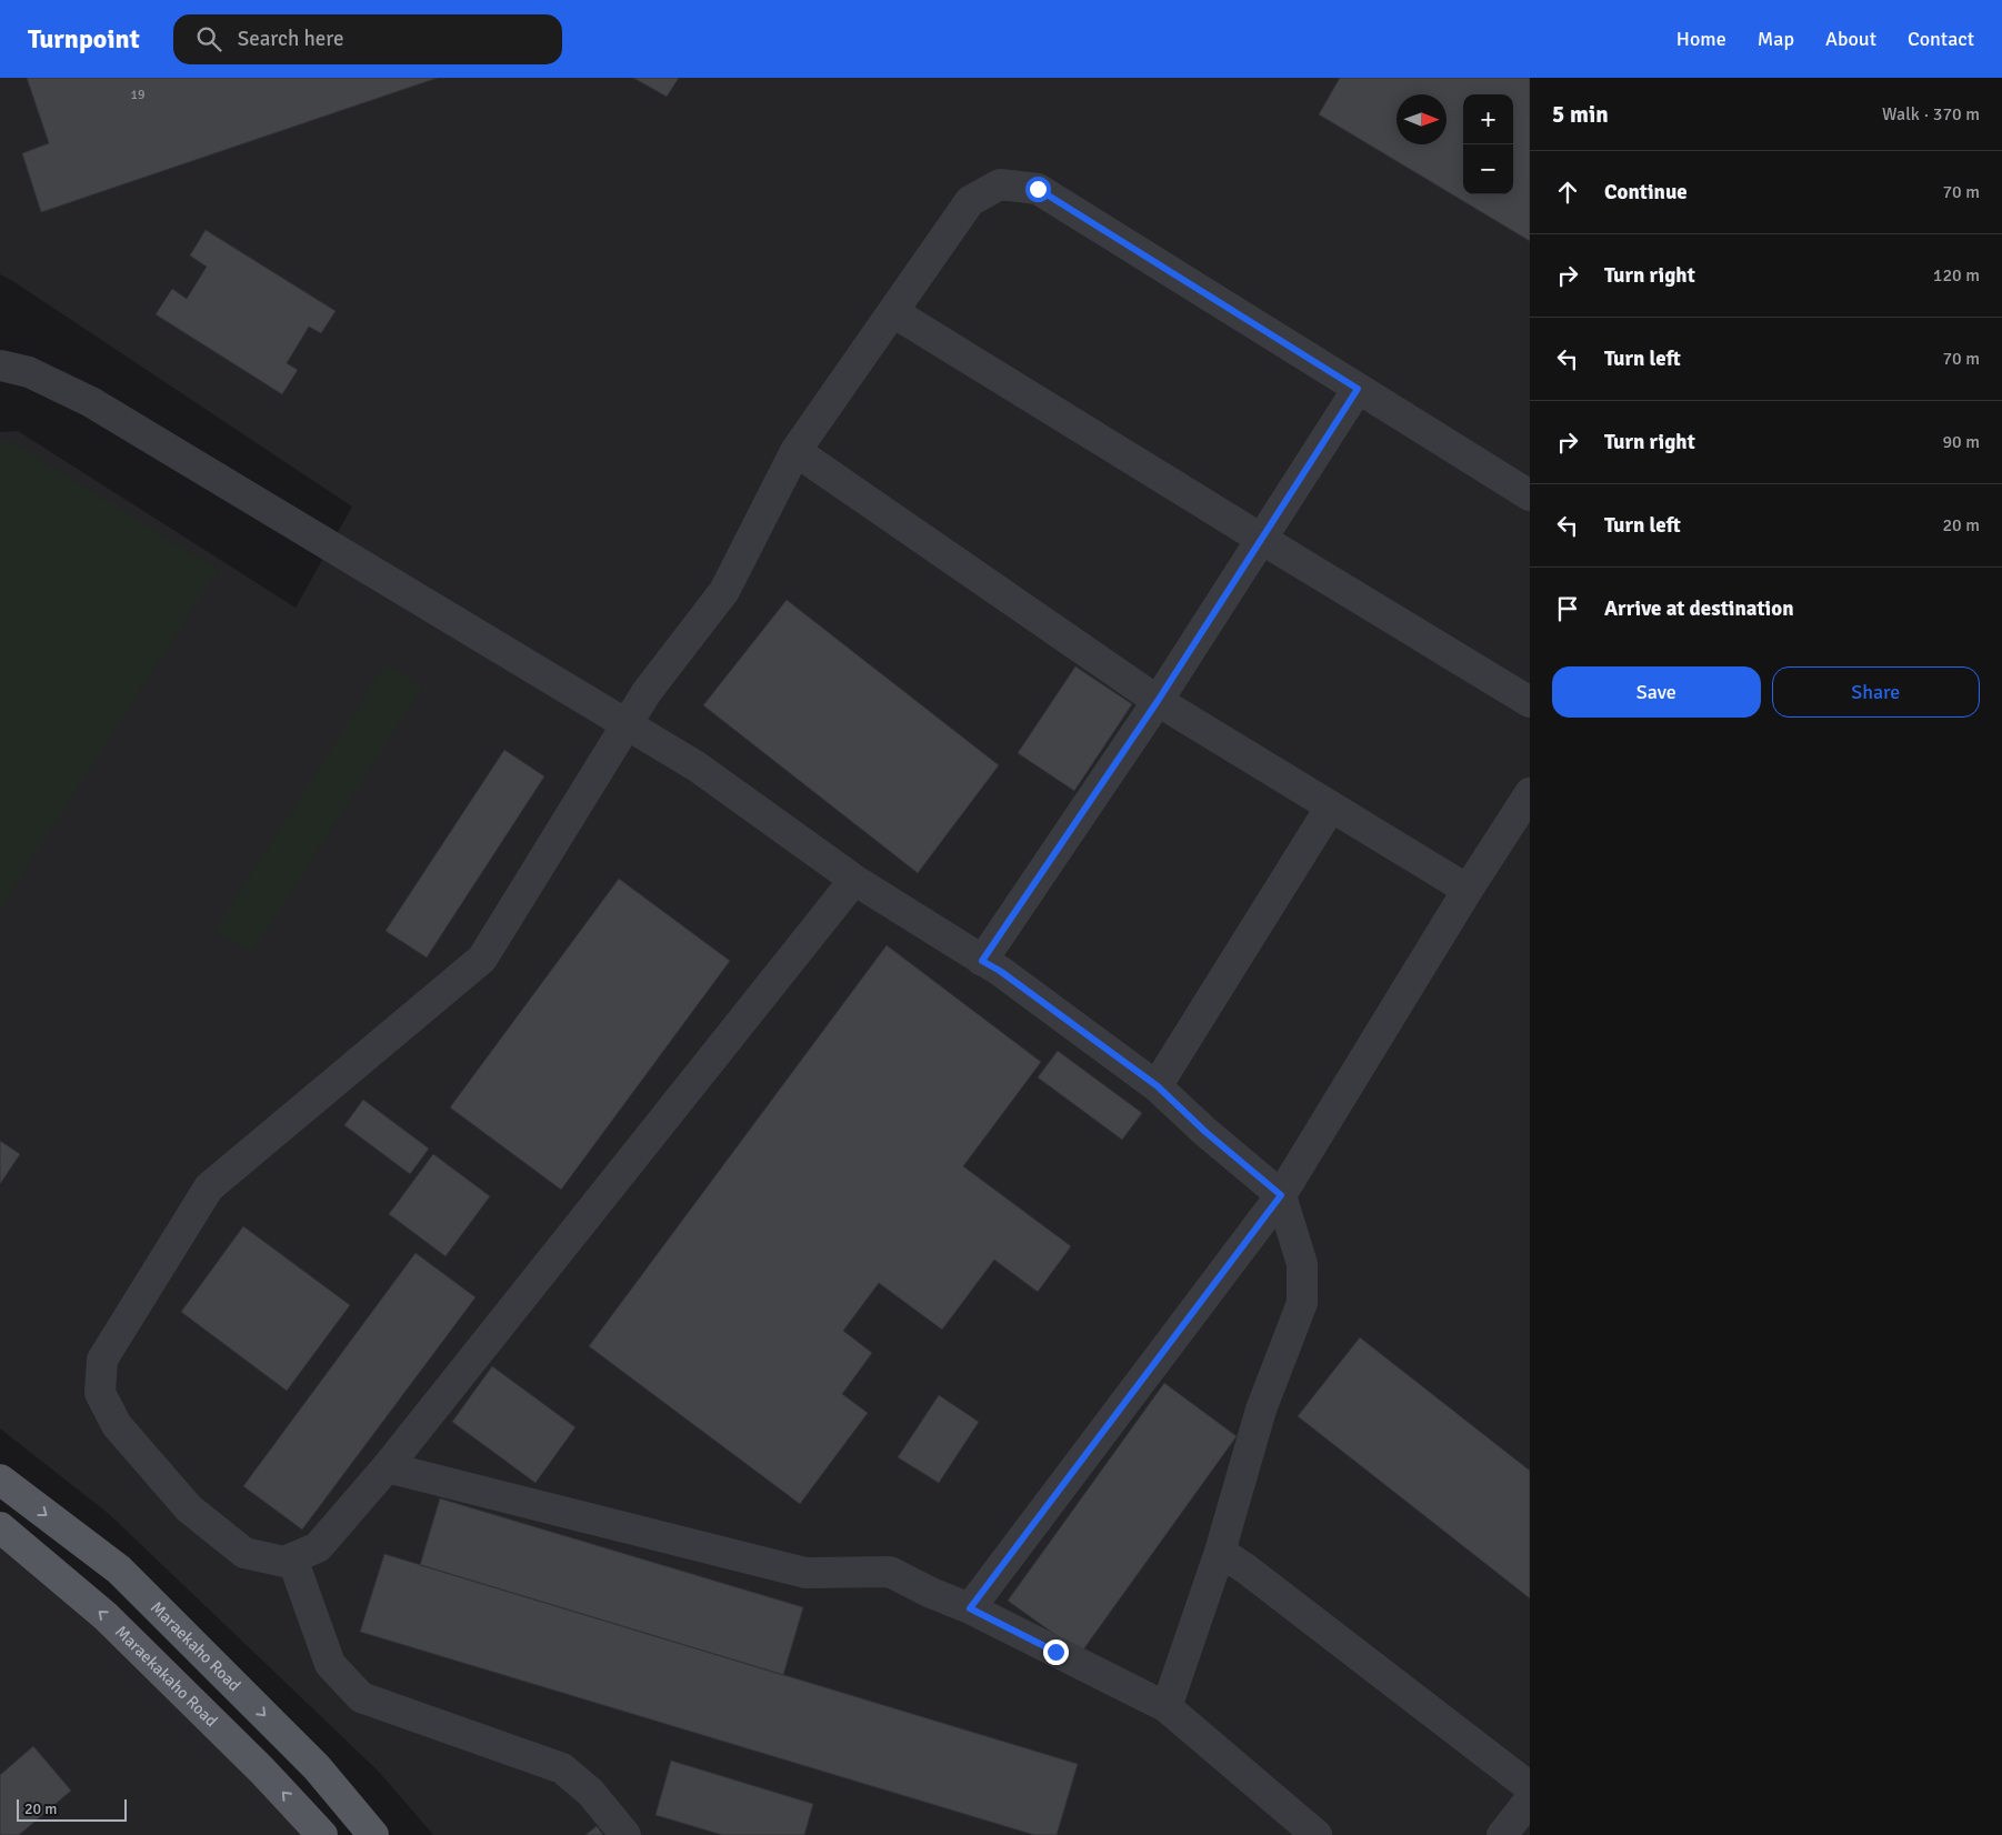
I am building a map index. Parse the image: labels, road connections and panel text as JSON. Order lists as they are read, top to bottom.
{
  "streets": {
    "main road": ["Maraekaho Road", "Maraekakaho Road"]
  },
  "one_way": ["Maraekaho Road", "Maraekakaho Road"],
  "house_numbers": ["19"],
  "scale_bar": "20 m",
  "north": "right",
  "page": {
    "header": "Turnpoint",
    "search": "Search here",
    "nav": [
      "Home",
      "Map",
      "About",
      "Contact"
    ],
    "heading": ["5 min", "Walk · 370 m"],
    "map_buttons": ["+", "−"],
    "list": [
      ["Continue", "70 m"],
      ["Turn right", "120 m"],
      ["Turn left", "70 m"],
      ["Turn right", "90 m"],
      ["Turn left", "20 m"],
      "Arrive at destination"
    ],
    "buttons": ["Save", "Share"],
    "scale": "20 m"
  }
}
